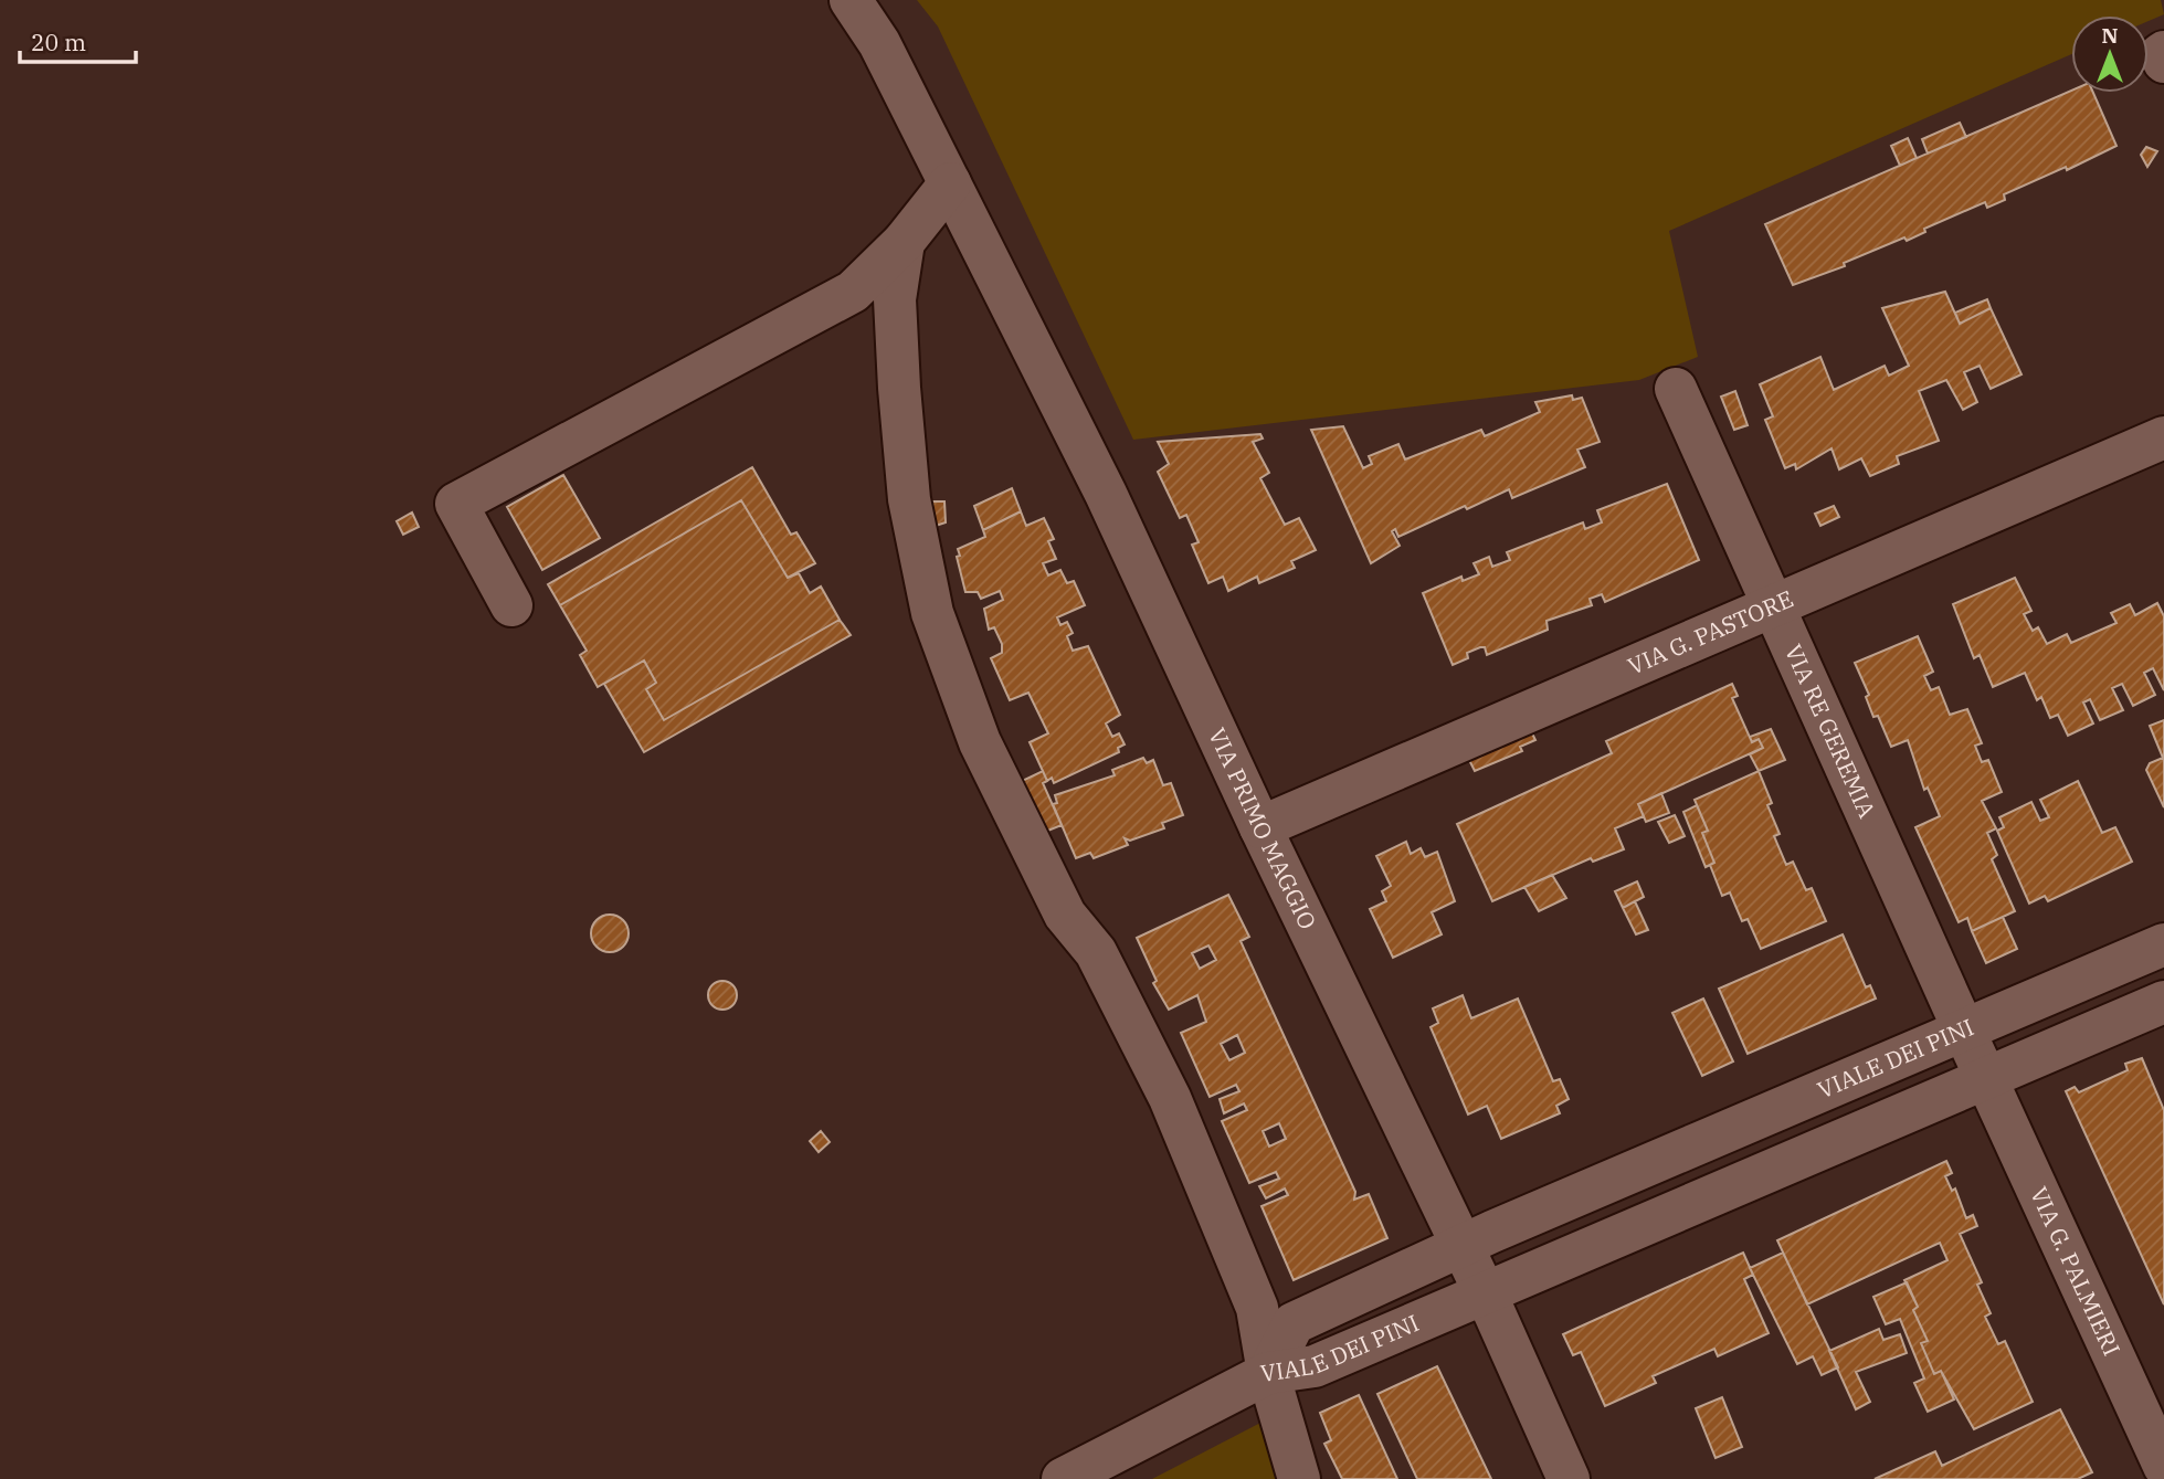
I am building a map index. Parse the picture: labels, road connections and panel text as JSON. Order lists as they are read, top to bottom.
{
  "streets": {
    "street": [
      "VIA G. PASTORE",
      "VIA RE GEREMIA",
      "VIA PRIMO MAGGIO",
      "VIALE DEI PINI",
      "VIA G. PALMIERI"
    ]
  },
  "crossings": [
    ["VIA G. PASTORE", "VIA RE GEREMIA"],
    ["VIA G. PASTORE", "VIA PRIMO MAGGIO"],
    ["VIA RE GEREMIA", "VIALE DEI PINI"],
    ["VIA RE GEREMIA", "VIA G. PALMIERI"],
    ["VIA PRIMO MAGGIO", "VIALE DEI PINI"],
    ["VIALE DEI PINI", "VIA G. PALMIERI"]
  ],
  "scale_bar": "20 m",
  "north": "top"
}
